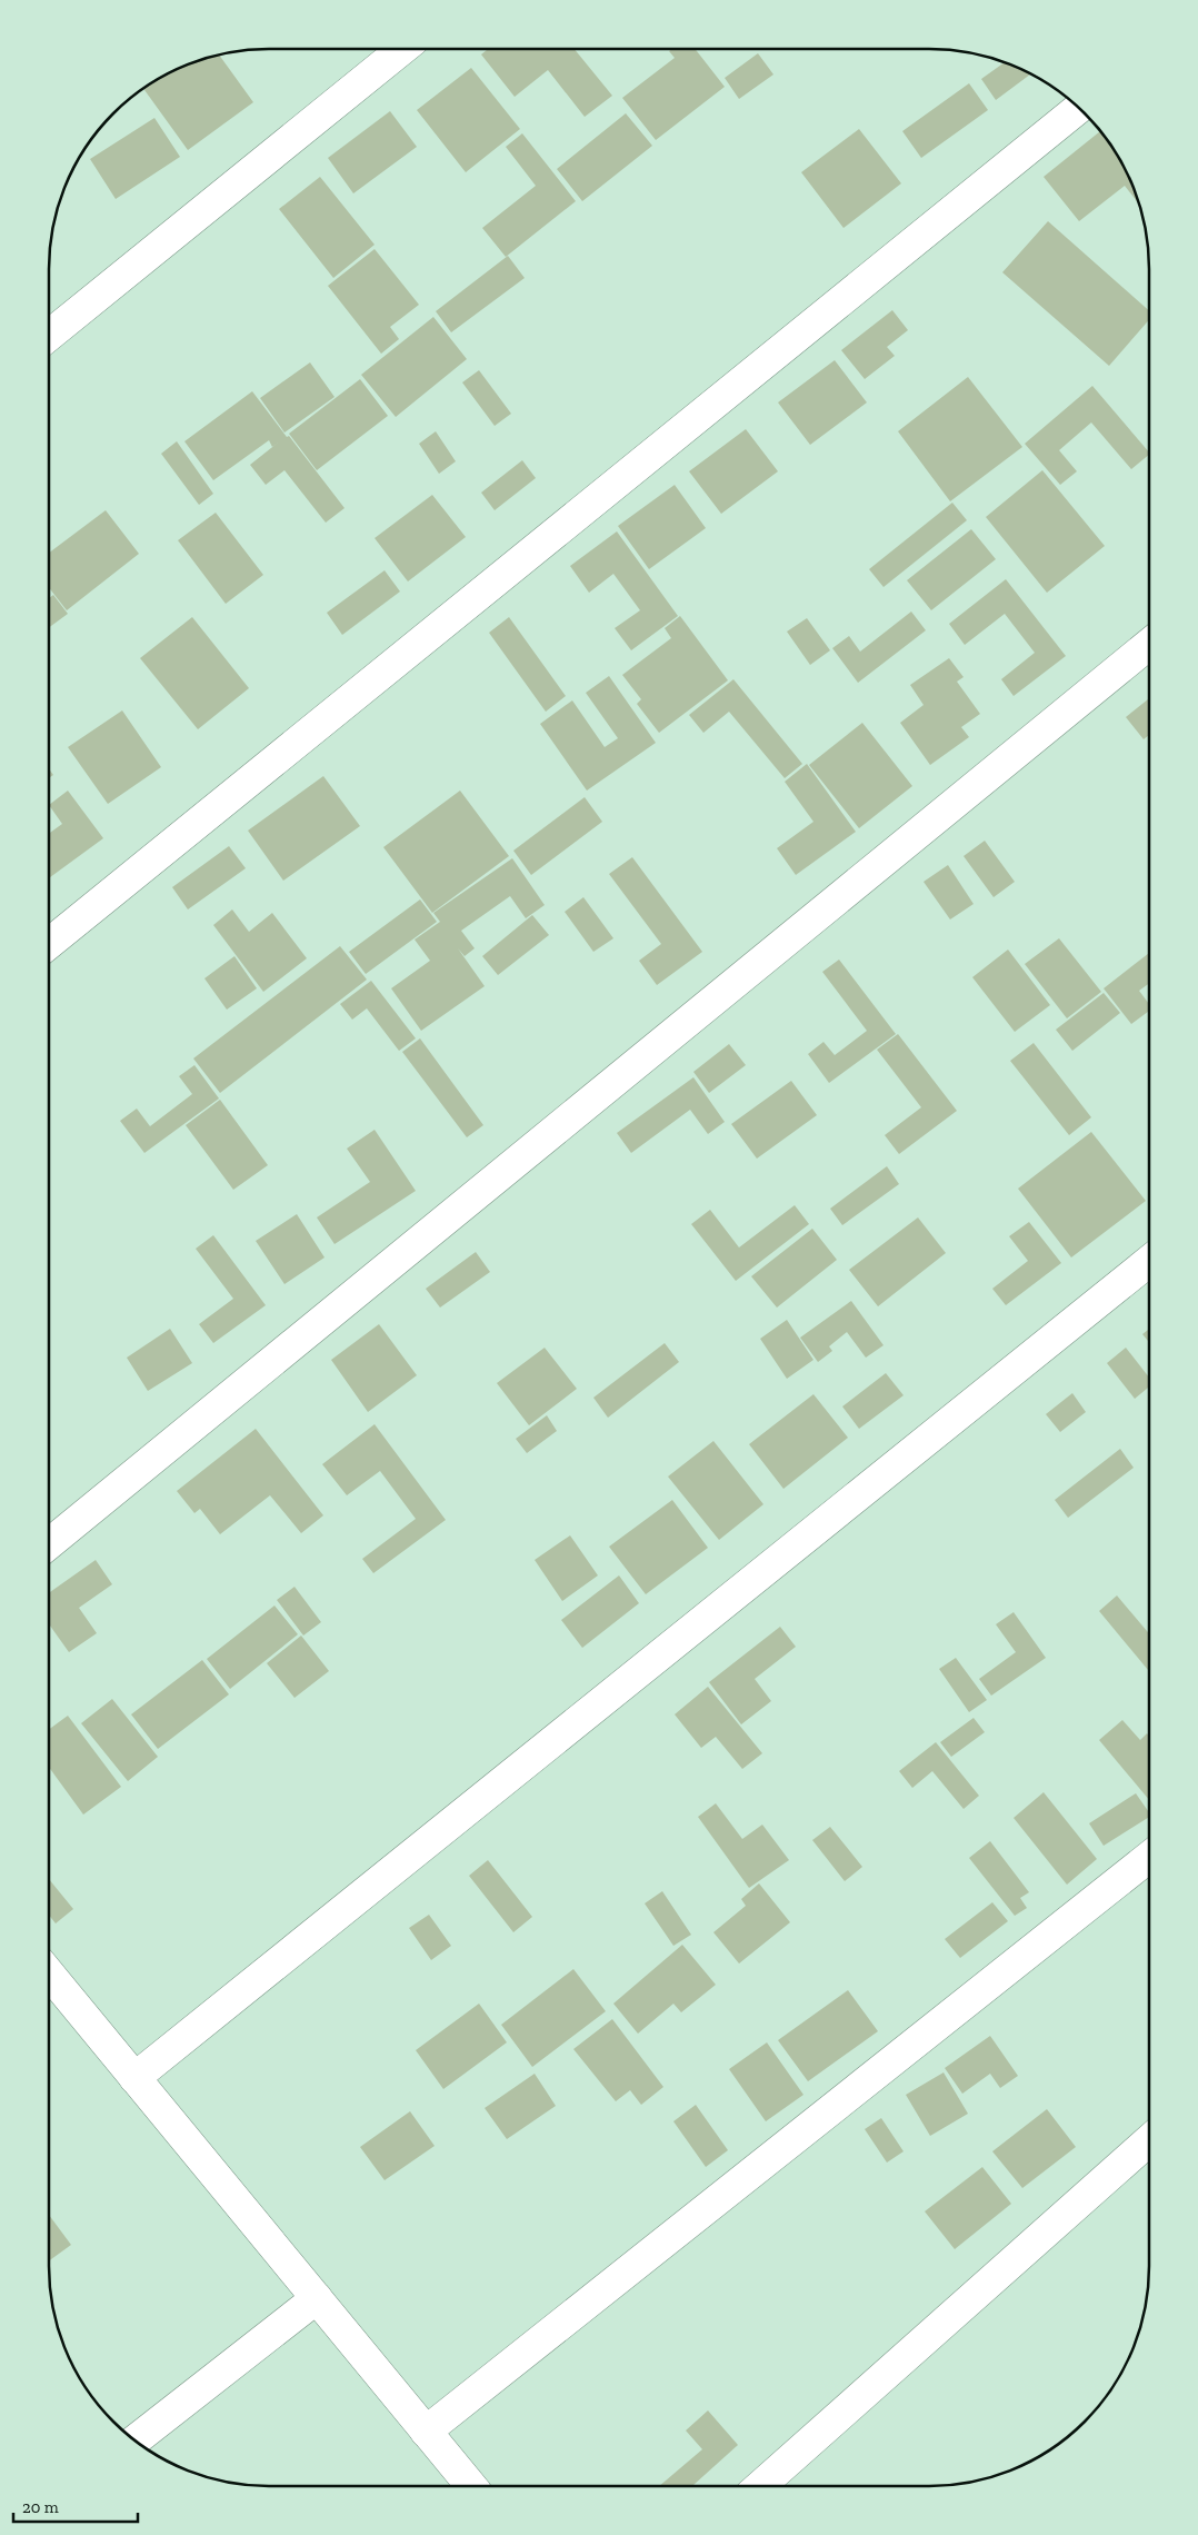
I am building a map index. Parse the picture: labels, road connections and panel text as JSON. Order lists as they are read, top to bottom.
{
  "scale_bar": "20 m"
}
